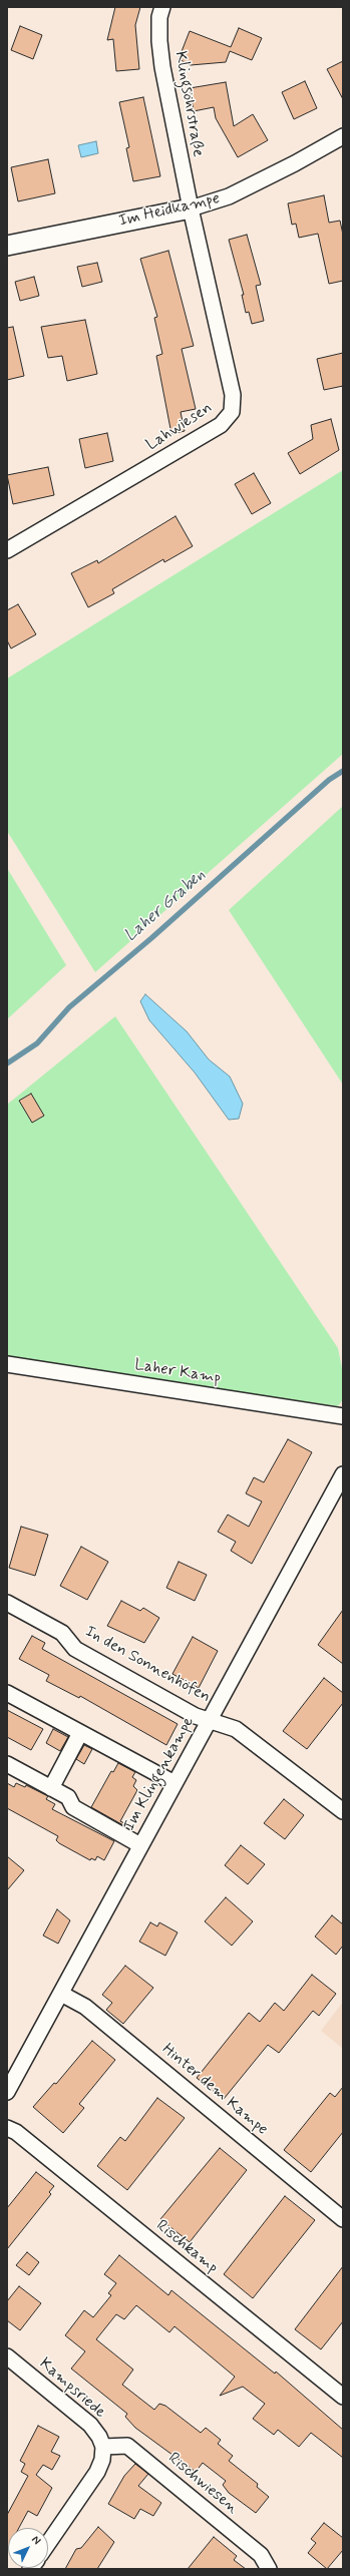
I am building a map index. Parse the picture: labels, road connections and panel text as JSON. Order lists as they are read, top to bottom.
{
  "streets": {
    "street": [
      "Klingsöhrstraße",
      "Im Heidkampe",
      "Lahwiesen",
      "Laher Kamp",
      "In den Sonnenhöfen",
      "Im Klingenkampe",
      "Hinter dem Kampe",
      "Rischkamp",
      "Kampsriede",
      "Rischwiesen"
    ]
  },
  "crossings": [
    ["Klingsöhrstraße", "Im Heidkampe"],
    ["Klingsöhrstraße", "Lahwiesen"],
    ["Im Heidkampe", "Lahwiesen"],
    ["In den Sonnenhöfen", "Im Klingenkampe"],
    ["Im Klingenkampe", "Hinter dem Kampe"],
    ["Kampsriede", "Rischwiesen"]
  ],
  "water": ["Laher Graben"],
  "north": "top right"
}
